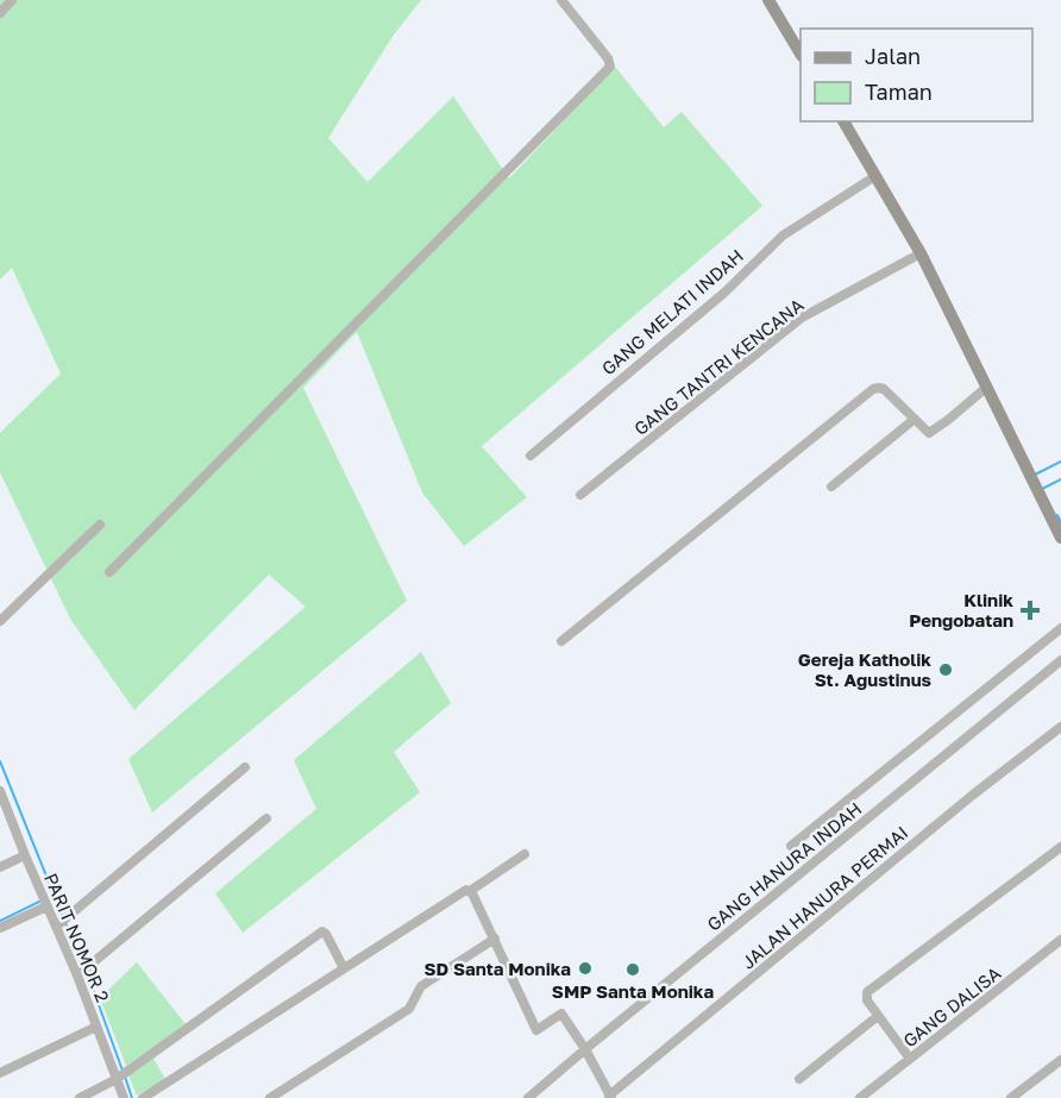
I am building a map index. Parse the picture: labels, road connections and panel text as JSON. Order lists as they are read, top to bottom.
{
  "streets": {
    "street": [
      "GANG MELATI INDAH",
      "GANG TANTRI KENCANA",
      "GANG HANURA INDAH",
      "JALAN HANURA PERMAI",
      "PARIT NOMOR 2",
      "GANG DALISA"
    ]
  },
  "places": {
    "health": ["Klinik Pengobatan"],
    "other": ["Gereja Katholik St. Agustinus", "SD Santa Monika", "SMP Santa Monika"]
  },
  "legend": ["Jalan", "Taman"]
}
